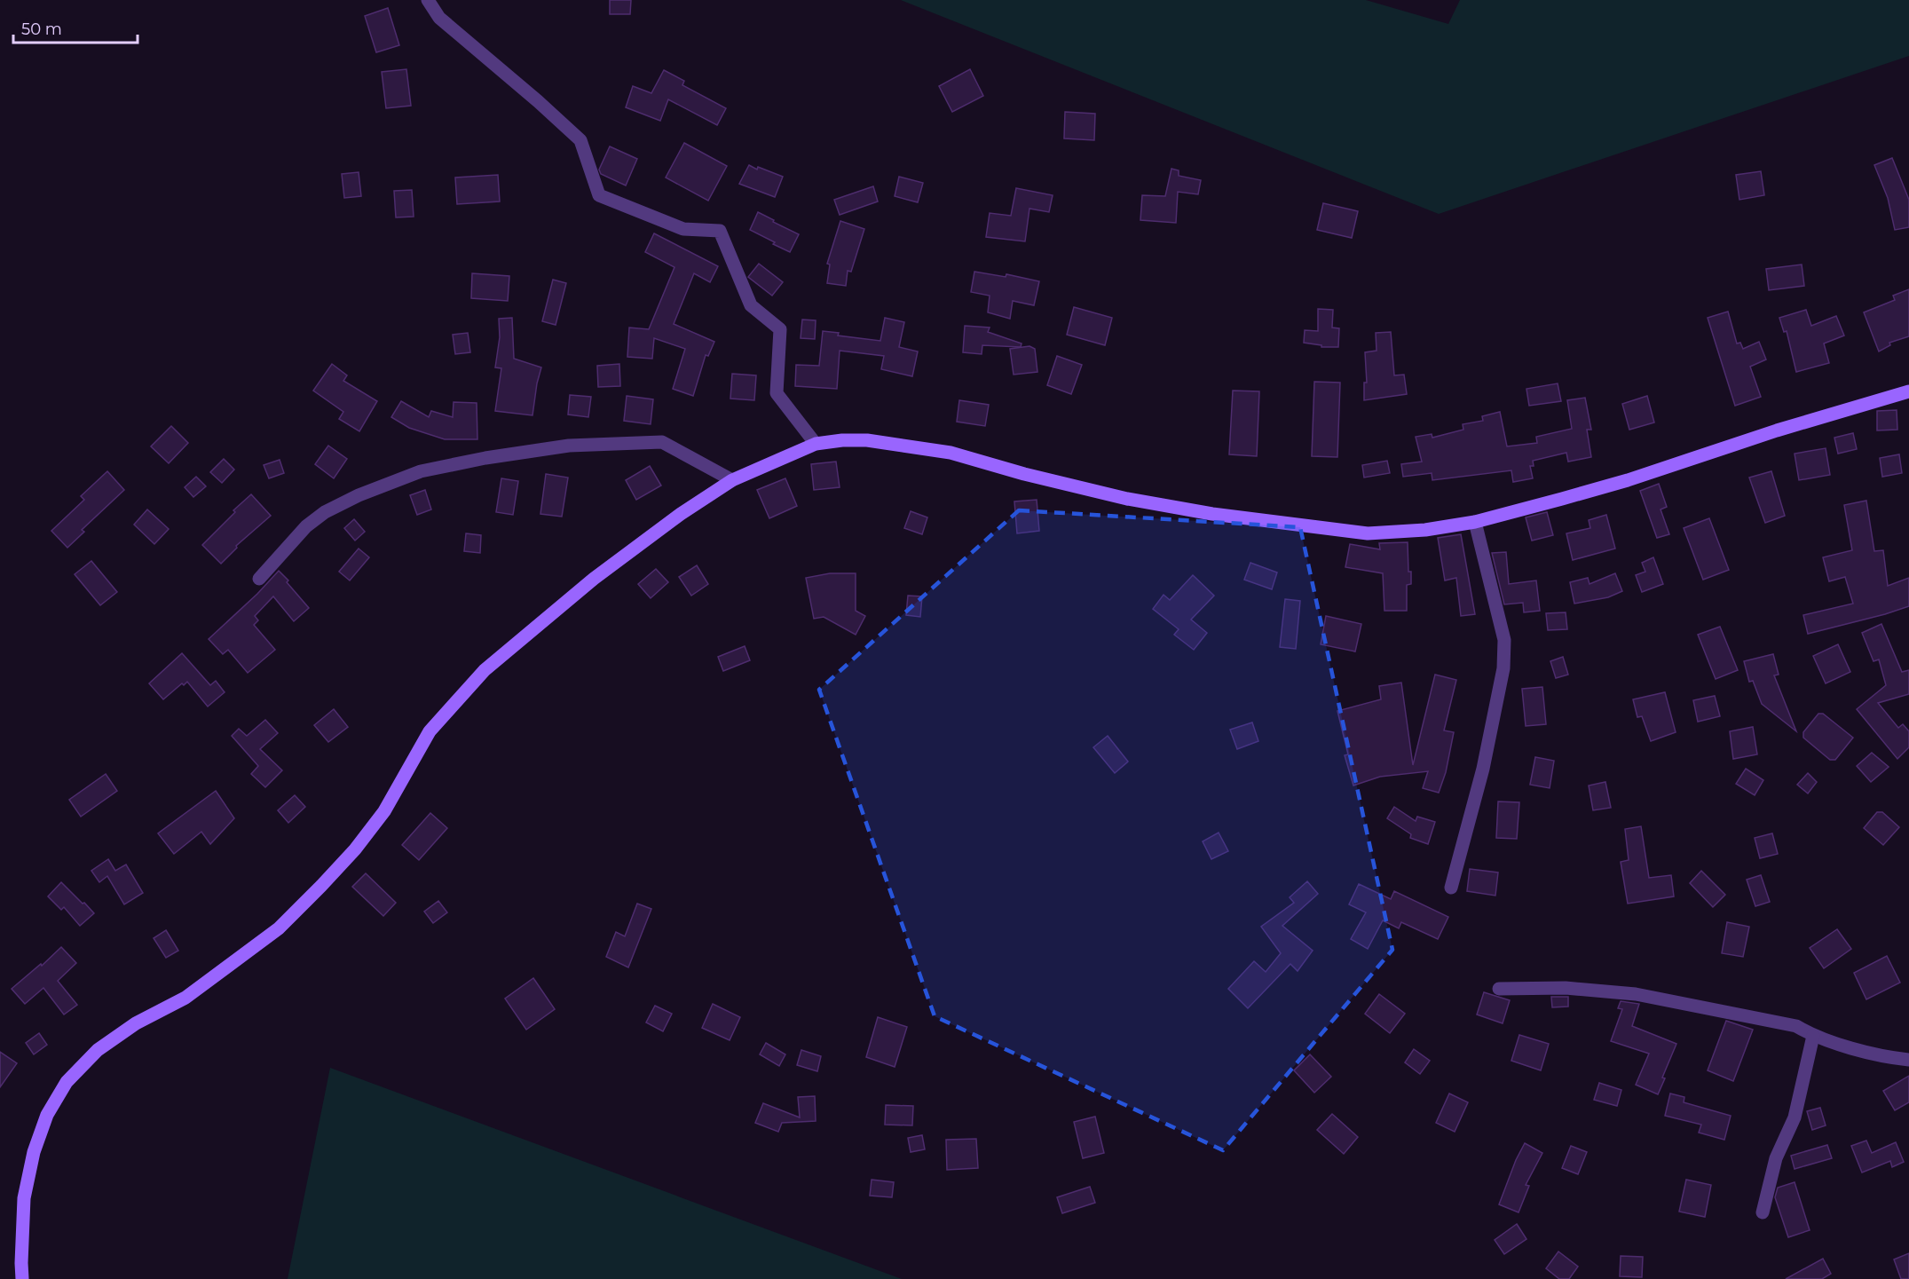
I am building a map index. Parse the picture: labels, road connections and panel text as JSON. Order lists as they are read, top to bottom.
{
  "scale_bar": "50 m"
}
